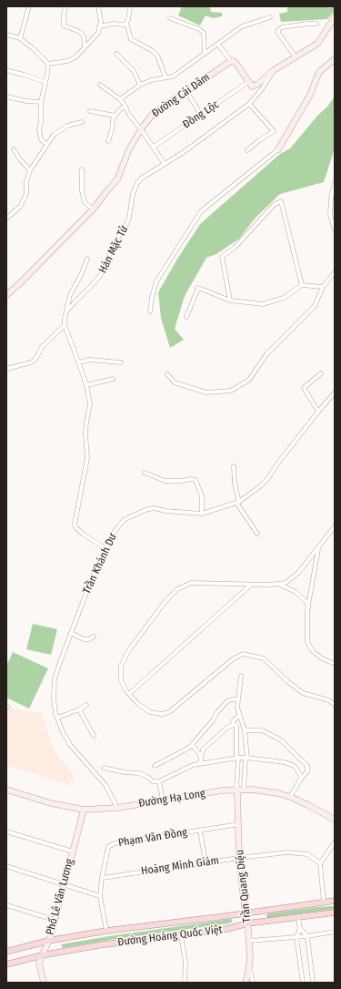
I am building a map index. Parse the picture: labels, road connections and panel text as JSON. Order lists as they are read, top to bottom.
{
  "streets": {
    "main road": ["Đường Hoàng Quốc Việt"],
    "street": [
      "Đường Cái Dăm",
      "Đồng Lộc",
      "Hàn Mặc Tử",
      "Trần Khánh Dư",
      "Đường Hạ Long",
      "Phạm Văn Đồng",
      "Hoàng Minh Giám",
      "Trần Quang Diệu",
      "Phố Lê Văn Lương"
    ]
  },
  "crossings": [
    ["Trần Khánh Dư", "Đường Hạ Long"],
    ["Đường Hạ Long", "Trần Quang Diệu"],
    ["Đường Hạ Long", "Phố Lê Văn Lương"],
    ["Phạm Văn Đồng", "Hoàng Minh Giám"],
    ["Phạm Văn Đồng", "Trần Quang Diệu"],
    ["Phạm Văn Đồng", "Đường Hoàng Quốc Việt"],
    ["Hoàng Minh Giám", "Trần Quang Diệu"],
    ["Trần Quang Diệu", "Đường Hoàng Quốc Việt"],
    ["Phố Lê Văn Lương", "Đường Hoàng Quốc Việt"]
  ]
}
